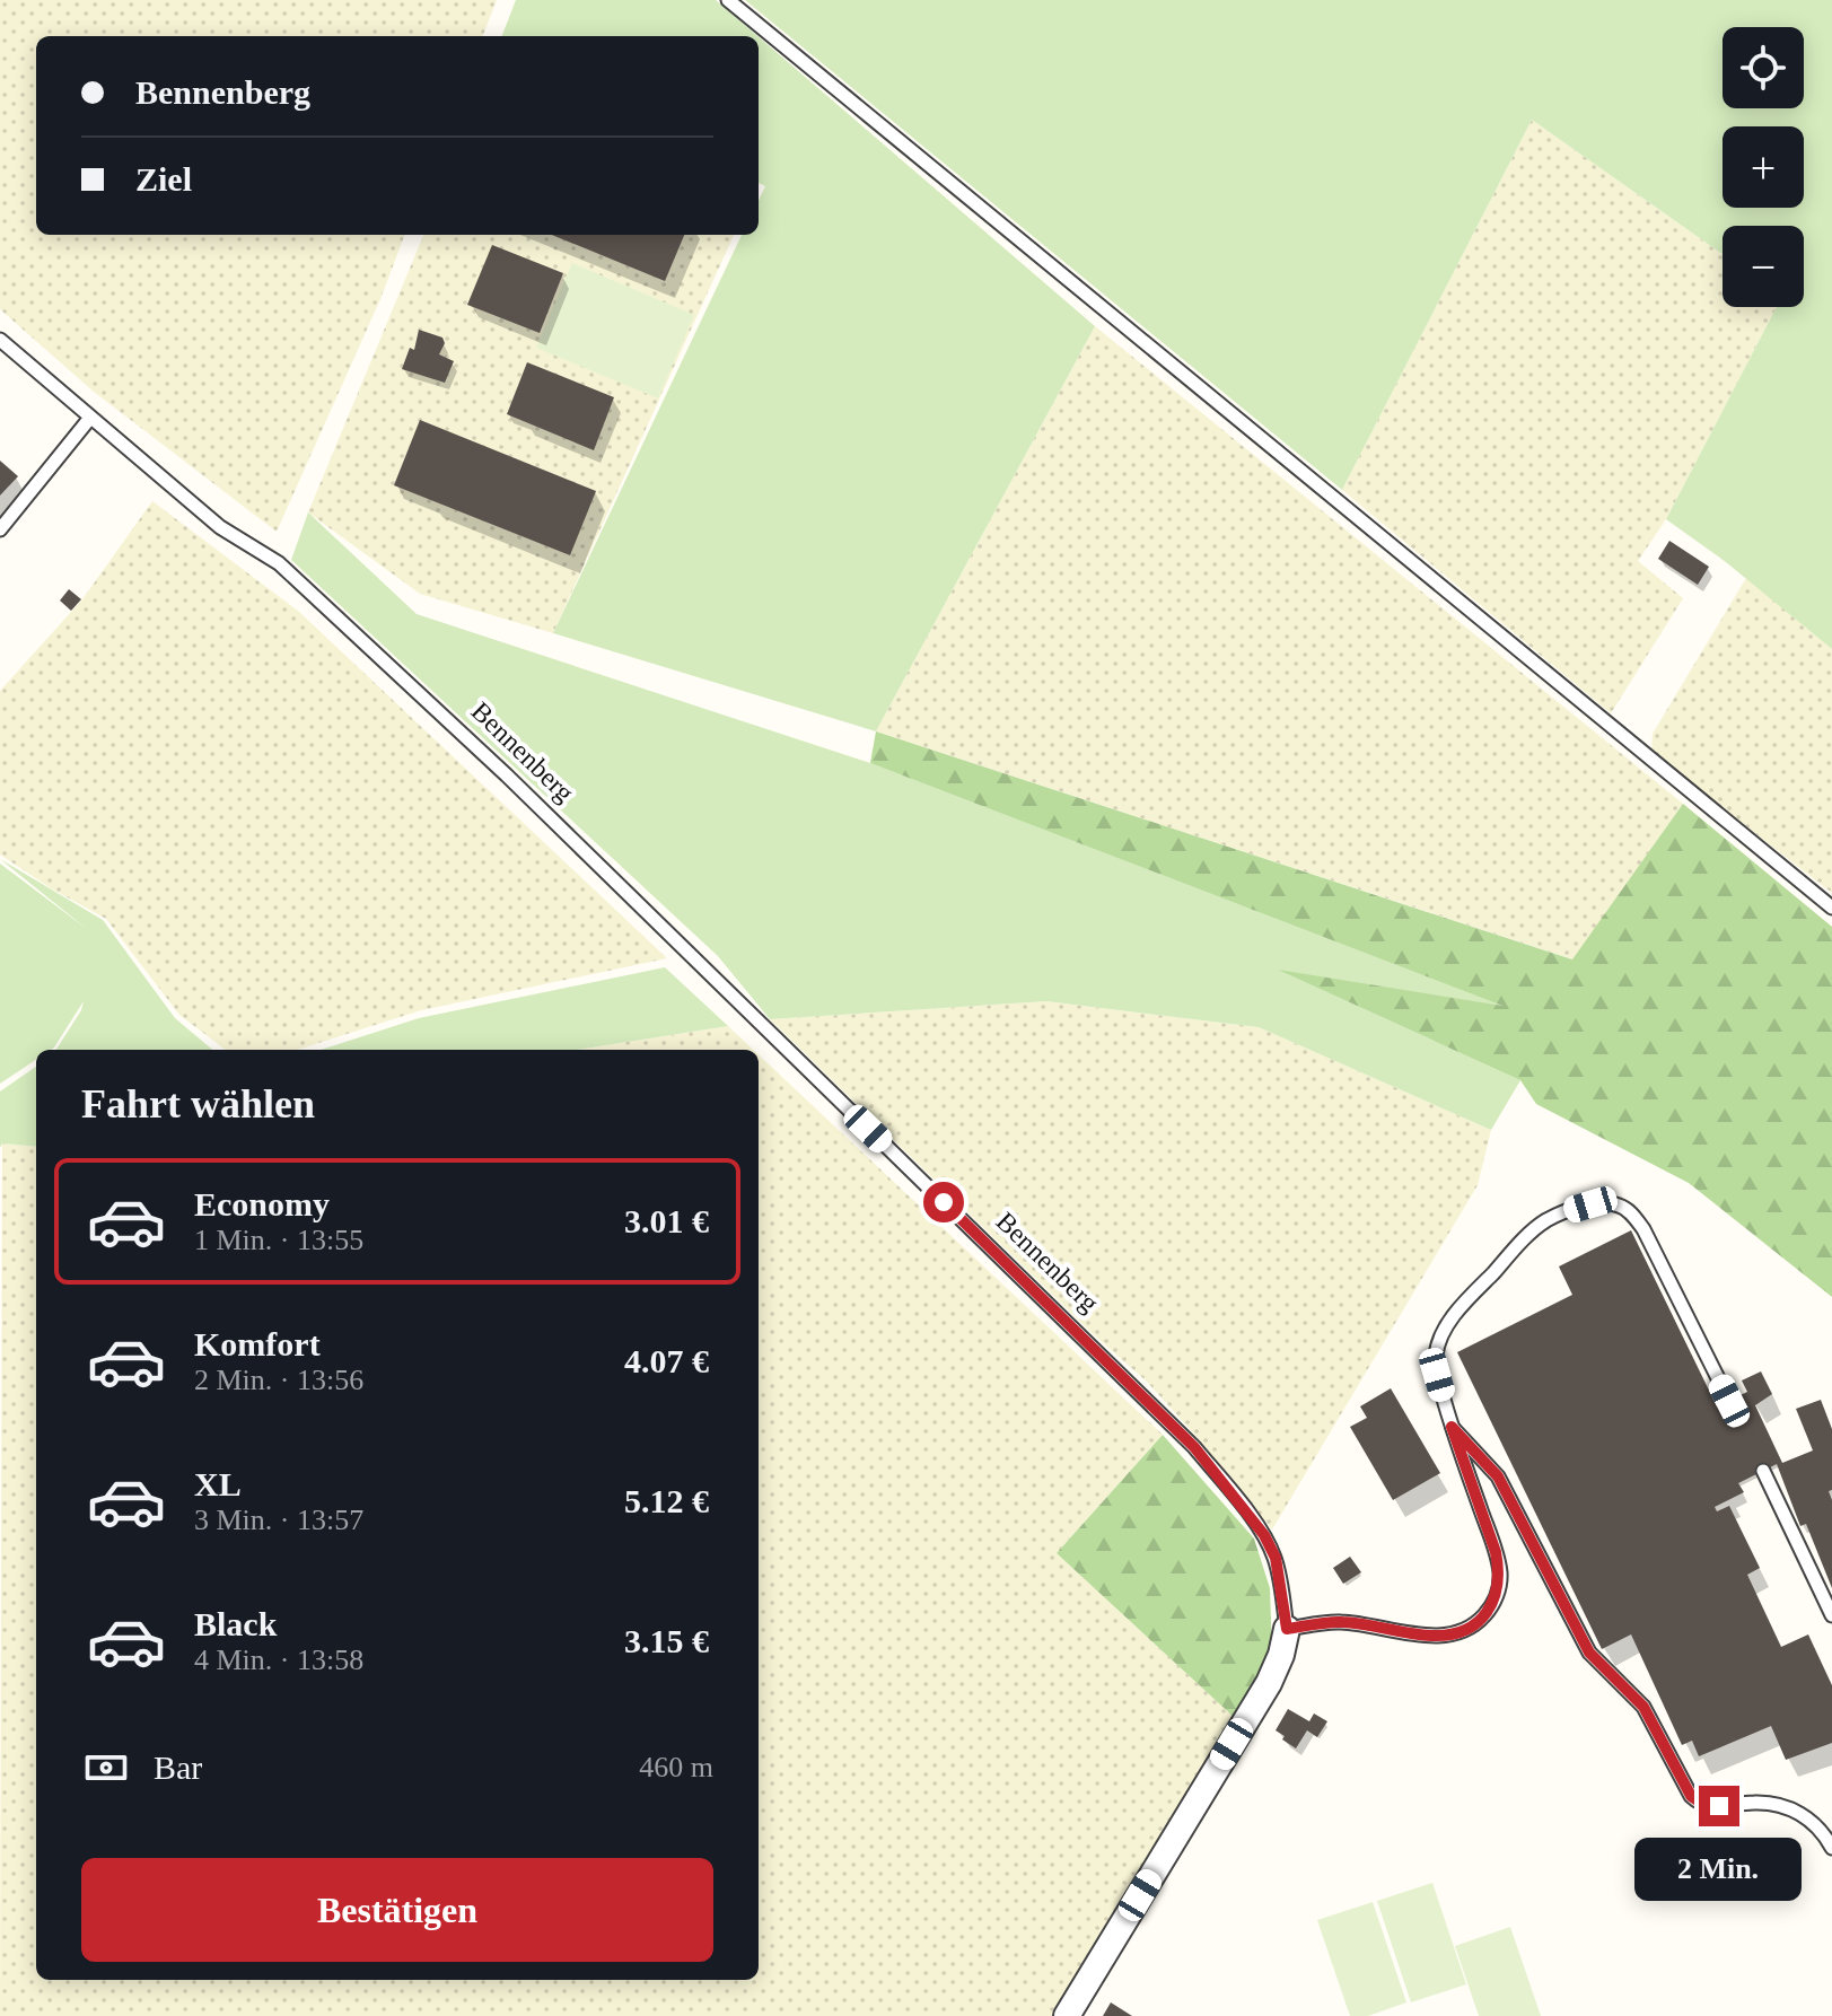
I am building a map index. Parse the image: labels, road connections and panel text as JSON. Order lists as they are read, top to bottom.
{
  "streets": {
    "street": ["Bennenberg"]
  },
  "page": {
    "map_buttons": ["+", "−"],
    "banner": ["Bennenberg", "Ziel"],
    "heading": "Fahrt wählen",
    "list": [
      {
        "name": "Economy",
        "note": "1 Min. · 13:55",
        "value": "3.01 €"
      },
      {
        "name": "Komfort",
        "note": "2 Min. · 13:56",
        "value": "4.07 €"
      },
      {
        "name": "XL",
        "note": "3 Min. · 13:57",
        "value": "5.12 €"
      },
      {
        "name": "Black",
        "note": "4 Min. · 13:58",
        "value": "3.15 €"
      }
    ],
    "pay": ["Bar", "460 m"],
    "bubble": "2 Min.",
    "buttons": "Bestätigen"
  }
}
